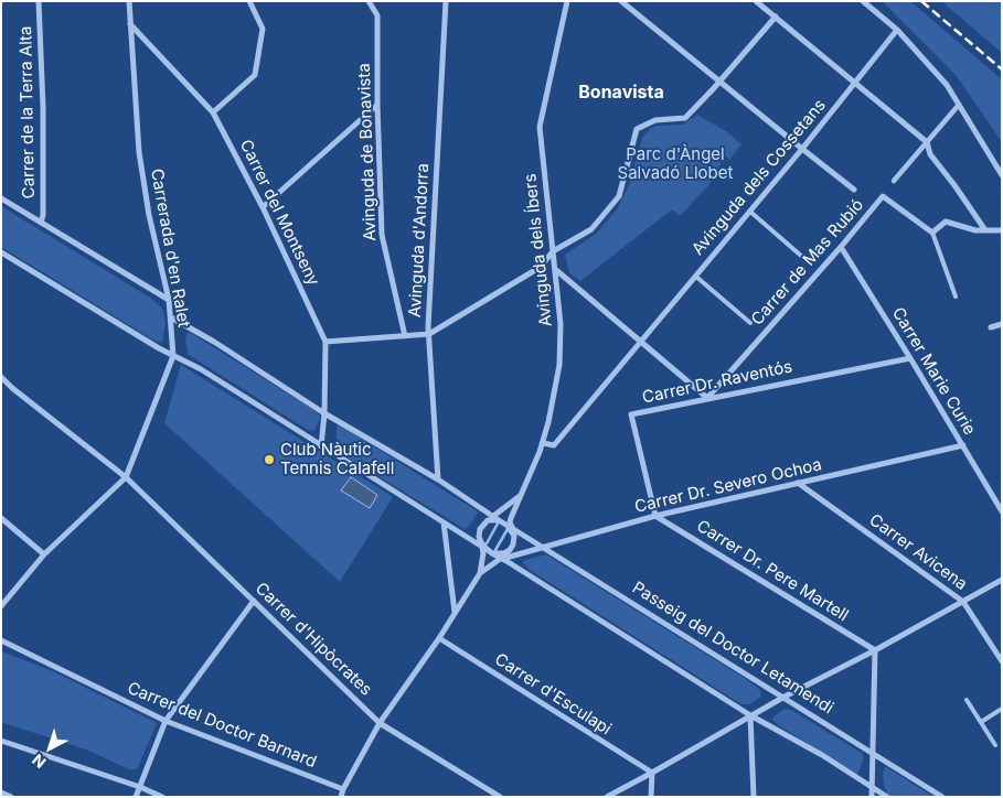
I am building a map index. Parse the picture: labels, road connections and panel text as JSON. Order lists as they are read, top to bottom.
{
  "streets": {
    "street": [
      "Carrer de la Terra Alta",
      "Avinguda de Bonavista",
      "Avinguda dels Cossetans",
      "Carrer del Montseny",
      "Avinguda d'Andorra",
      "Carrerada d'en Ralet",
      "Avinguda dels Íbers",
      "Carrer de Mas Rubió",
      "Carrer Marie Curie",
      "Carrer Dr. Raventós",
      "Carrer Dr. Severo Ochoa",
      "Carrer Avicena",
      "Carrer Dr. Pere Martell",
      "Carrer d'Hipòcrates",
      "Passeig del Doctor Letamendi",
      "Carrer d'Esculapi",
      "Carrer del Doctor Barnard"
    ]
  },
  "crossings": [
    ["Avinguda dels Cossetans", "Avinguda dels Íbers"],
    ["Carrer del Montseny", "Carrerada d'en Ralet"],
    ["Carrerada d'en Ralet", "Carrer d'Hipòcrates"],
    ["Avinguda dels Íbers", "Passeig del Doctor Letamendi"],
    ["Carrer de Mas Rubió", "Carrer Marie Curie"],
    ["Carrer de Mas Rubió", "Carrer Dr. Raventós"],
    ["Carrer Marie Curie", "Carrer Dr. Raventós"],
    ["Carrer Marie Curie", "Carrer Dr. Severo Ochoa"],
    ["Carrer Dr. Raventós", "Carrer Dr. Severo Ochoa"],
    ["Carrer Dr. Raventós", "Carrer Dr. Pere Martell"],
    ["Carrer Dr. Severo Ochoa", "Carrer Avicena"],
    ["Carrer Dr. Severo Ochoa", "Carrer Dr. Pere Martell"],
    ["Carrer Dr. Severo Ochoa", "Passeig del Doctor Letamendi"]
  ],
  "districts": ["Bonavista"],
  "parks": ["Parc d'Àngel Salvadó Llobet"],
  "places": ["Club Nàutic Tennis Calafell"],
  "north": "bottom left"
}
